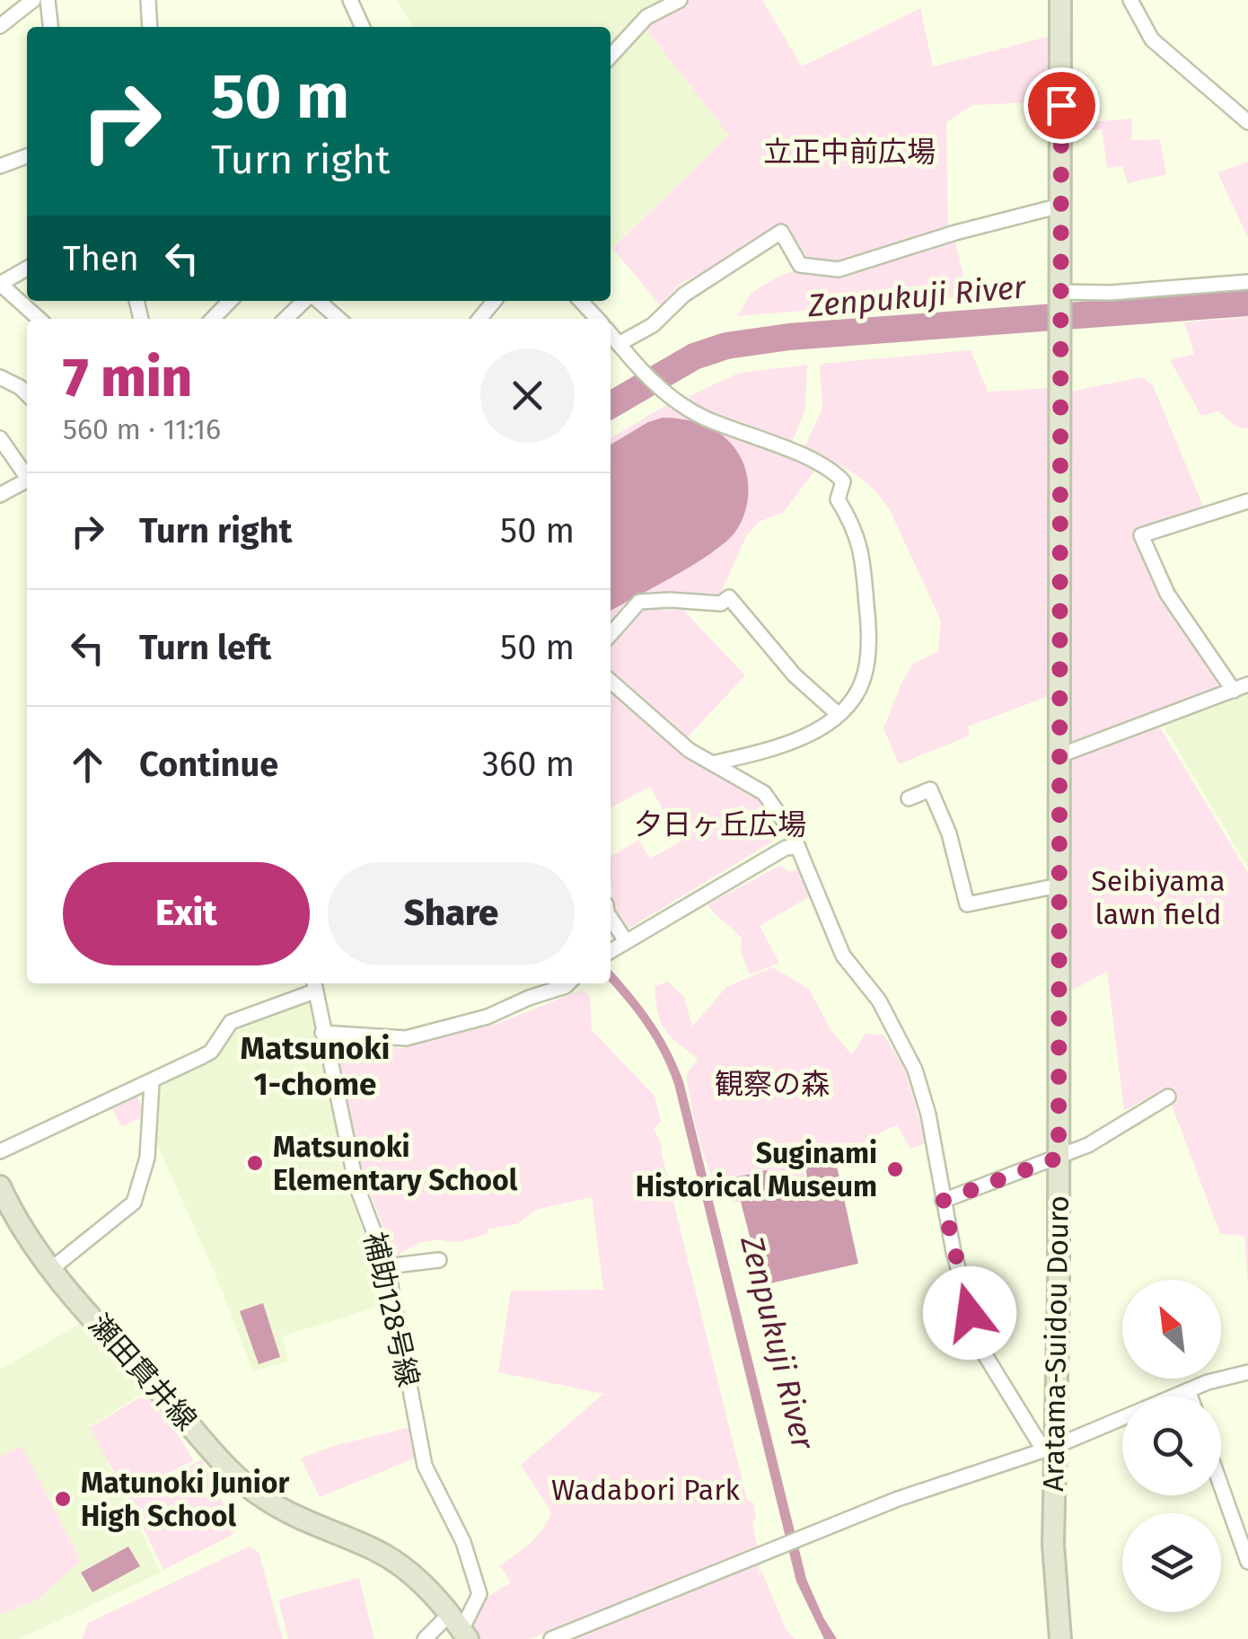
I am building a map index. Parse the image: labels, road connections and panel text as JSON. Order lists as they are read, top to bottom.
{
  "streets": {
    "main road": ["Aratama-Suidou Douro", "瀬田貫井線"],
    "street": ["補助128号線"]
  },
  "crossings": [
    ["補助128号線", "瀬田貫井線"]
  ],
  "districts": ["Matsunoki 1-chome"],
  "water": ["Zenpukuji River"],
  "parks": [
    "立正中前広場",
    "夕日ヶ丘広場",
    "Seibiyama lawn field",
    "観察の森",
    "Wadabori Park"
  ],
  "places": ["Matsunoki Elementary School", "Suginami Historical Museum", "Matunoki Junior High School"],
  "north": "top left",
  "page": {
    "turn": ["50 m", "Turn right"],
    "then": "Then",
    "heading": ["7 min", "560 m · 11:16"],
    "list": [
      {
        "name": "Turn right",
        "value": "50 m"
      },
      {
        "name": "Turn left",
        "value": "50 m"
      },
      {
        "name": "Continue",
        "value": "360 m"
      }
    ],
    "buttons": ["Exit", "Share"]
  }
}
